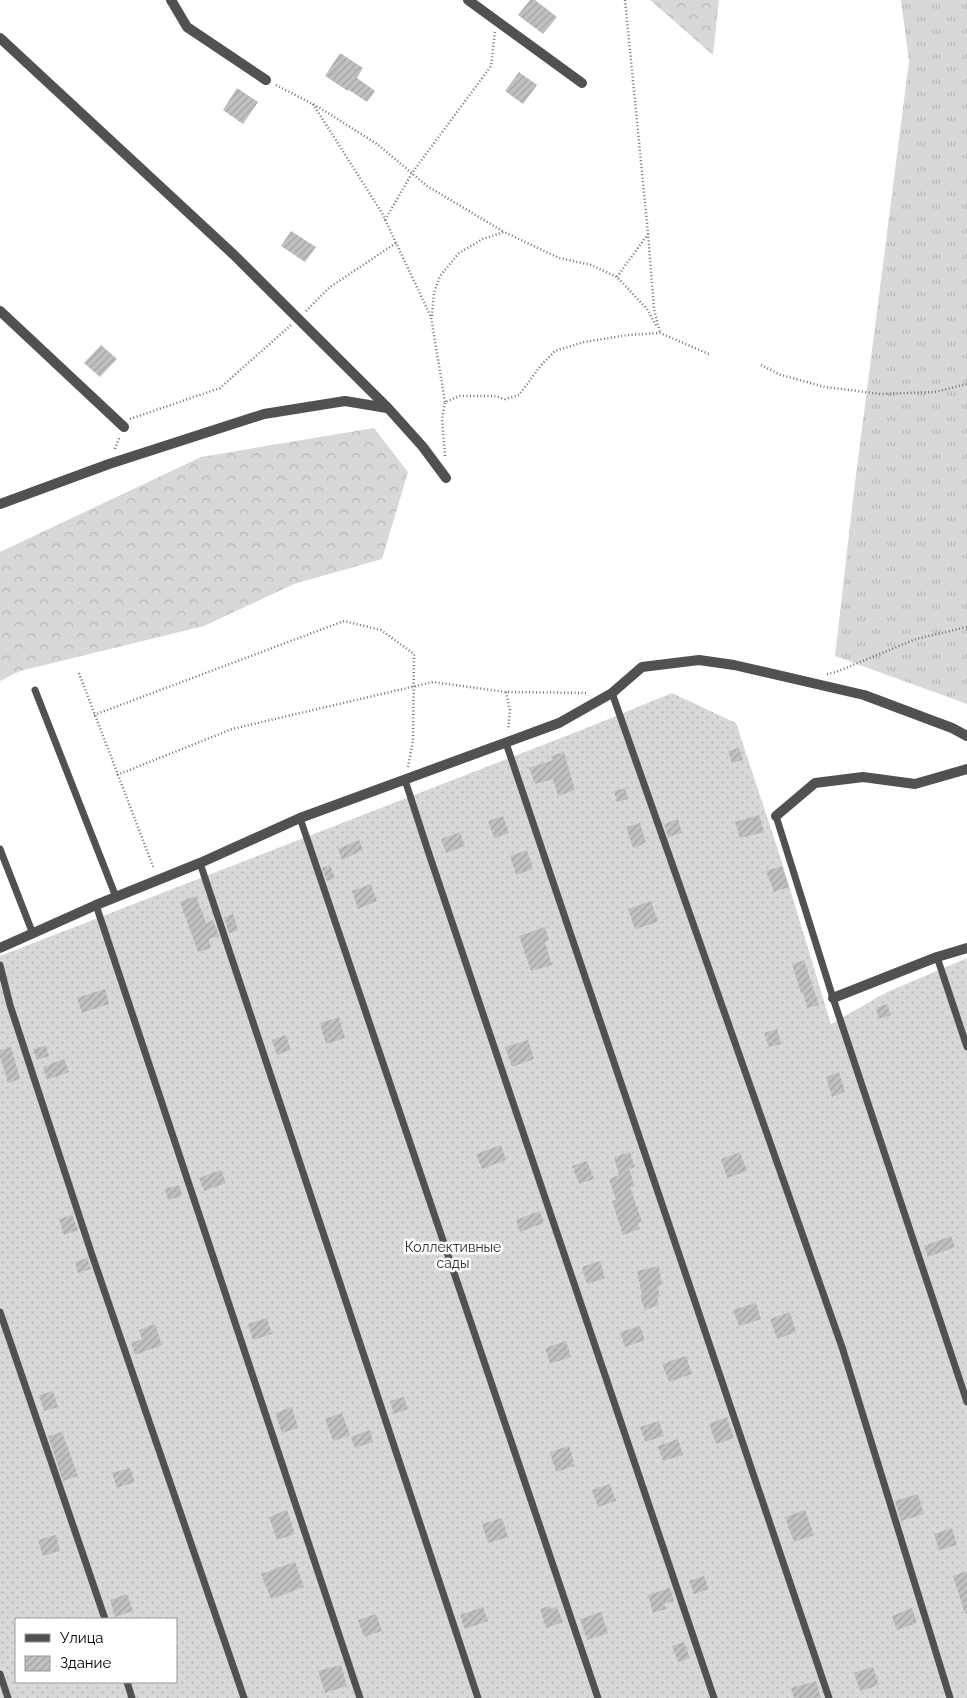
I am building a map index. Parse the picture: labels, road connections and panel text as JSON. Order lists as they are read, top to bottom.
{
  "parks": ["Коллективные сады"],
  "legend": ["Улица", "Здание"]
}
